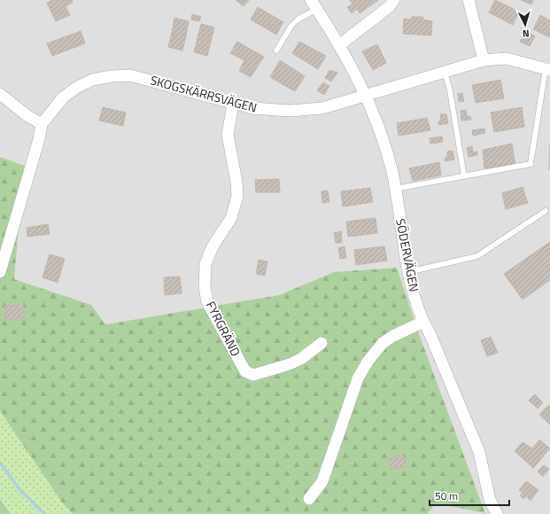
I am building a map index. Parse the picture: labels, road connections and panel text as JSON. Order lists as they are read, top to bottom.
{
  "streets": {
    "street": ["SKOGSKÄRRSVÄGEN", "SÖDERVÄGEN", "FYRGRÄND"]
  },
  "crossings": [
    ["SKOGSKÄRRSVÄGEN", "SÖDERVÄGEN"],
    ["SKOGSKÄRRSVÄGEN", "FYRGRÄND"]
  ],
  "scale_bar": "50 m",
  "north": "bottom"
}
